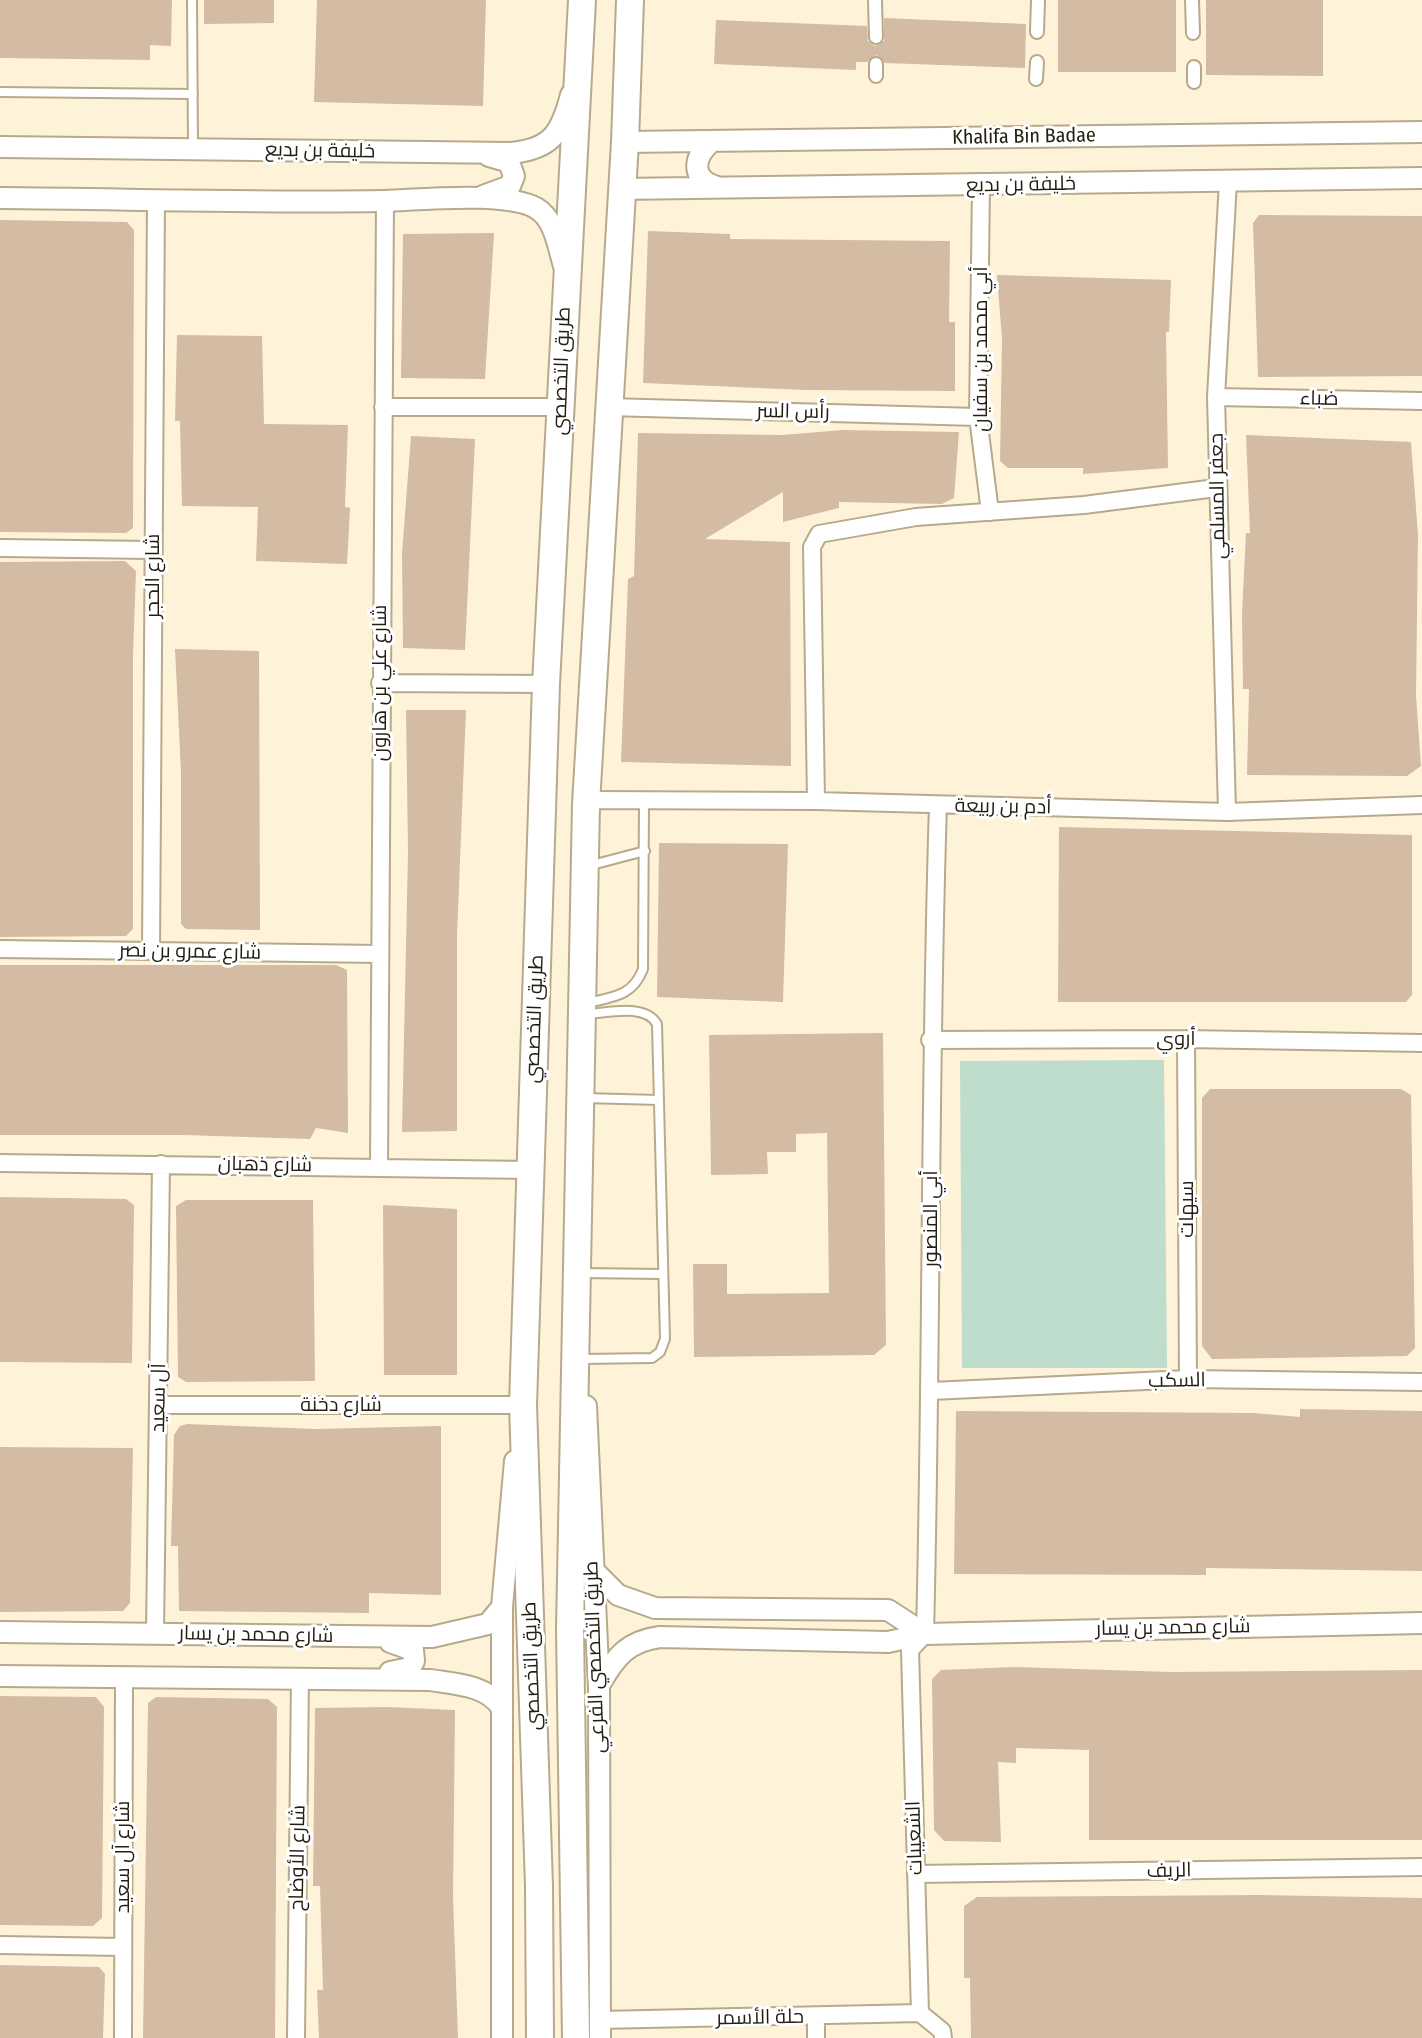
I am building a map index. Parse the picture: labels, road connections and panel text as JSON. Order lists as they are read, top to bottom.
{
  "streets": {
    "main road": ["طريق التخصصي"],
    "street": [
      "Khalifa Bin Badae",
      "خليفة بن بديع",
      "أبي محمد بن سفيان",
      "ضباء",
      "رأس السر",
      "جعفر المسلمي",
      "شارع الحجر",
      "شارع علي بن هارون",
      "أدم بن ربيعة",
      "شارع عمرو بن نصر",
      "أروي",
      "شارع ذهبان",
      "سيهات",
      "أبي المنصور",
      "السكب",
      "آل سعيد",
      "شارع دخنة",
      "شارع محمد بن يسار",
      "طريق التخصصي الفرعي",
      "الشعيبات",
      "شارع آل سعيد",
      "شارع الأوضاح",
      "الريف",
      "حلة الأسمر"
    ]
  },
  "crossings": [
    ["Khalifa Bin Badae", "طريق التخصصي"],
    ["خليفة بن بديع", "أبي محمد بن سفيان"],
    ["خليفة بن بديع", "طريق التخصصي"],
    ["خليفة بن بديع", "جعفر المسلمي"],
    ["أبي محمد بن سفيان", "رأس السر"],
    ["طريق التخصصي", "رأس السر"],
    ["طريق التخصصي", "أدم بن ربيعة"],
    ["طريق التخصصي", "شارع ذهبان"],
    ["طريق التخصصي", "شارع دخنة"],
    ["طريق التخصصي", "طريق التخصصي الفرعي"],
    ["ضباء", "جعفر المسلمي"],
    ["جعفر المسلمي", "أدم بن ربيعة"],
    ["شارع الحجر", "شارع عمرو بن نصر"],
    ["شارع علي بن هارون", "شارع عمرو بن نصر"],
    ["شارع علي بن هارون", "شارع ذهبان"],
    ["أدم بن ربيعة", "أبي المنصور"],
    ["أروي", "سيهات"],
    ["أروي", "أبي المنصور"],
    ["شارع ذهبان", "آل سعيد"],
    ["سيهات", "السكب"],
    ["أبي المنصور", "السكب"],
    ["أبي المنصور", "شارع محمد بن يسار"],
    ["أبي المنصور", "الشعيبات"],
    ["آل سعيد", "شارع دخنة"],
    ["آل سعيد", "شارع محمد بن يسار"],
    ["شارع محمد بن يسار", "طريق التخصصي الفرعي"],
    ["شارع محمد بن يسار", "الشعيبات"],
    ["شارع محمد بن يسار", "شارع آل سعيد"],
    ["شارع محمد بن يسار", "شارع الأوضاح"],
    ["طريق التخصصي الفرعي", "حلة الأسمر"],
    ["الشعيبات", "الريف"],
    ["الشعيبات", "حلة الأسمر"]
  ]
}
